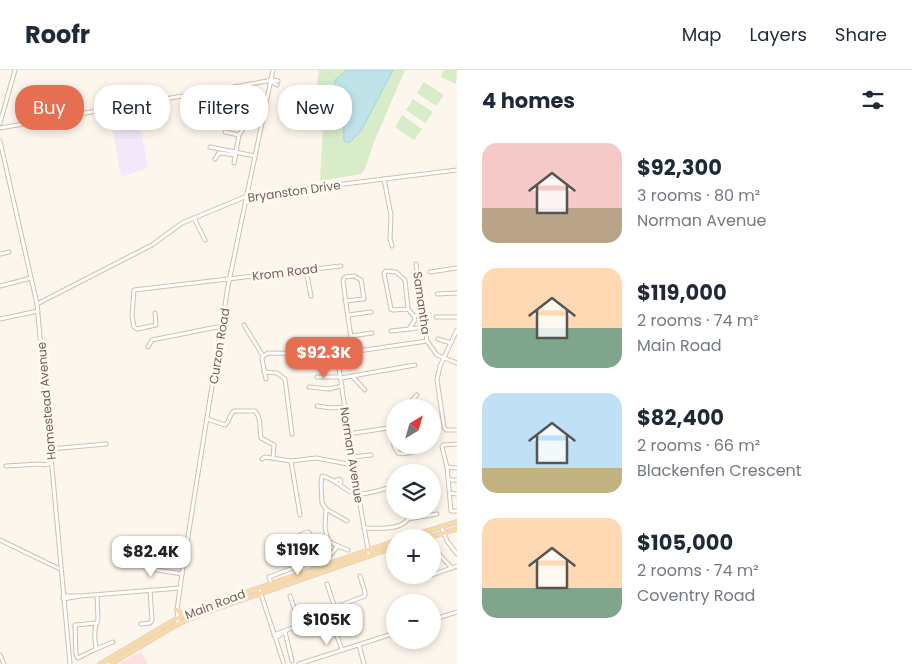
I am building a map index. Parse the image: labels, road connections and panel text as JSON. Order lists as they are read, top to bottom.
{
  "streets": {
    "main road": ["Main Road"],
    "street": [
      "Bryanston Drive",
      "Krom Road",
      "Samantha",
      "Curzon Road",
      "Homestead Avenue",
      "Norman Avenue"
    ]
  },
  "crossings": [
    ["Bryanston Drive", "Curzon Road"],
    ["Bryanston Drive", "Homestead Avenue"],
    ["Krom Road", "Curzon Road"],
    ["Curzon Road", "Main Road"],
    ["Norman Avenue", "Main Road"]
  ],
  "north": "top right",
  "page": {
    "header": "Roofr",
    "nav": ["Map", "Layers", "Share"],
    "heading": "4 homes",
    "chip": [
      "Buy",
      "Rent",
      "Filters",
      "New"
    ],
    "list": [
      {
        "name": "$92,300",
        "note": "3 rooms · 80 m² · Norman Avenue"
      },
      {
        "name": "$119,000",
        "note": "2 rooms · 74 m² · Main Road"
      },
      {
        "name": "$82,400",
        "note": "2 rooms · 66 m² · Blackenfen Crescent"
      },
      {
        "name": "$105,000",
        "note": "2 rooms · 74 m² · Coventry Road"
      }
    ],
    "price": [
      "$92.3K",
      "$119K",
      "$82.4K",
      "$105K"
    ],
    "map_buttons": ["+", "−"]
  }
}
